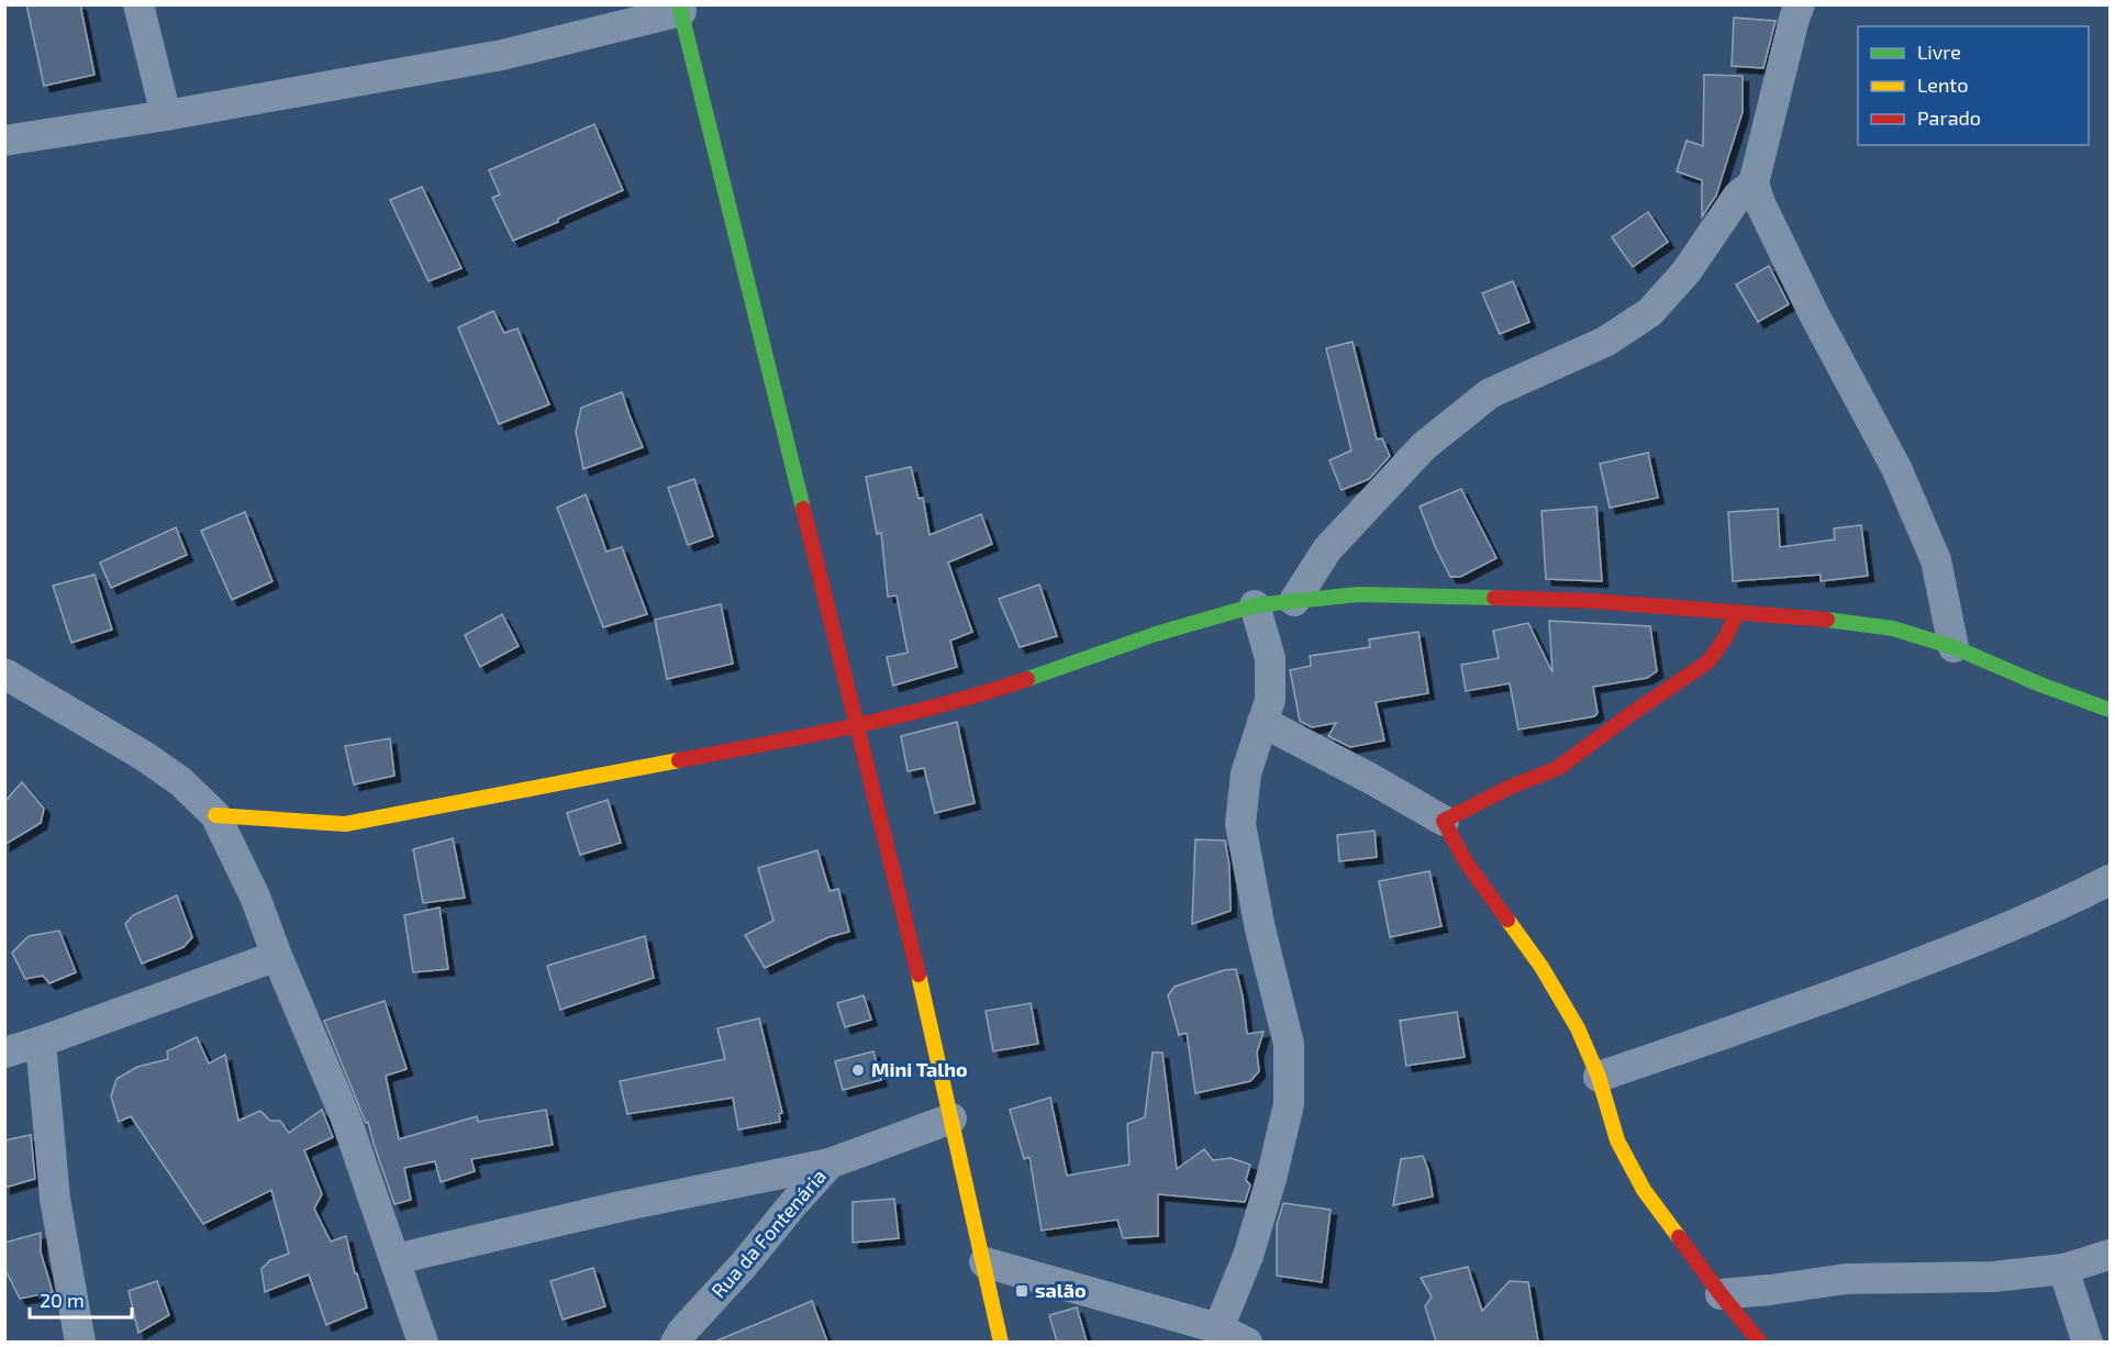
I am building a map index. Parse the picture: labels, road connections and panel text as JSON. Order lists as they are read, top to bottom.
{
  "streets": {
    "street": ["Rua da Fontenária"]
  },
  "places": {
    "other": ["Mini Talho"],
    "transit": ["salão"]
  },
  "legend": ["Livre", "Lento", "Parado"],
  "scale_bar": "20 m"
}
